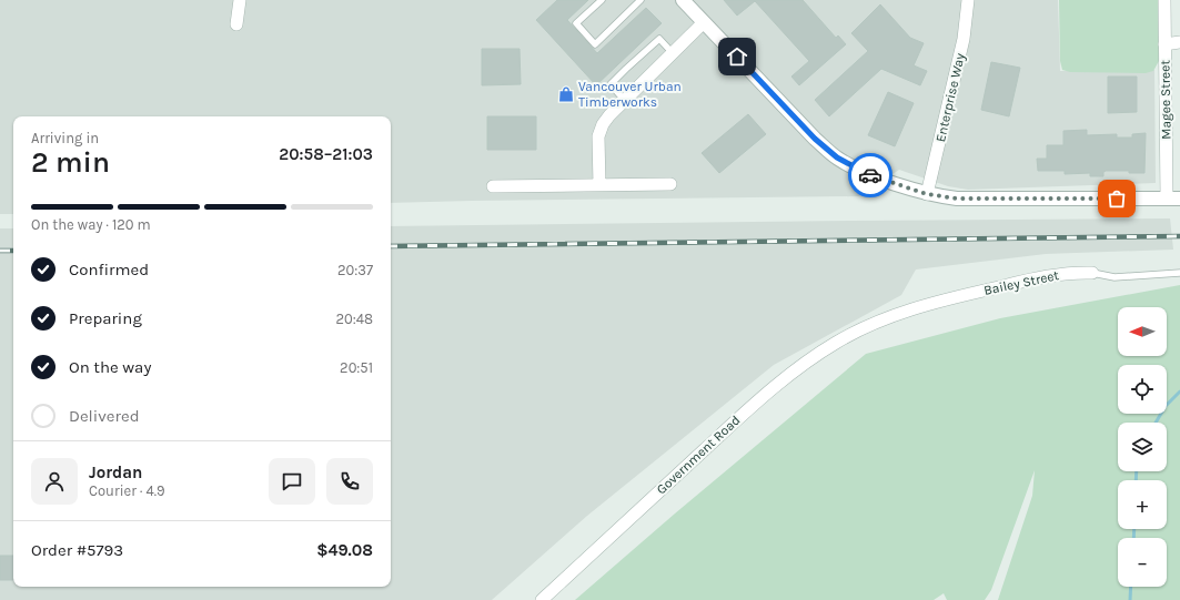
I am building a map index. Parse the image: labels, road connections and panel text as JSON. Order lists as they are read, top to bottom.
{
  "streets": {
    "street": [
      "Enterprise Way",
      "Magee Street",
      "Bailey Street",
      "Government Road"
    ]
  },
  "crossings": [
    ["Bailey Street", "Government Road"]
  ],
  "places": {
    "shop": ["Vancouver Urban Timberworks"]
  },
  "north": "left",
  "page": {
    "heading": ["2 min", "Arriving in", "20:58–21:03"],
    "panel": [
      "Jordan",
      "Courier · 4.9",
      "Order #5793",
      "$49.08"
    ],
    "bar": "On the way · 120 m",
    "list": [
      ["Confirmed", "20:37"],
      ["Preparing", "20:48"],
      ["On the way", "20:51"],
      "Delivered"
    ],
    "map_buttons": ["+", "−"]
  }
}
